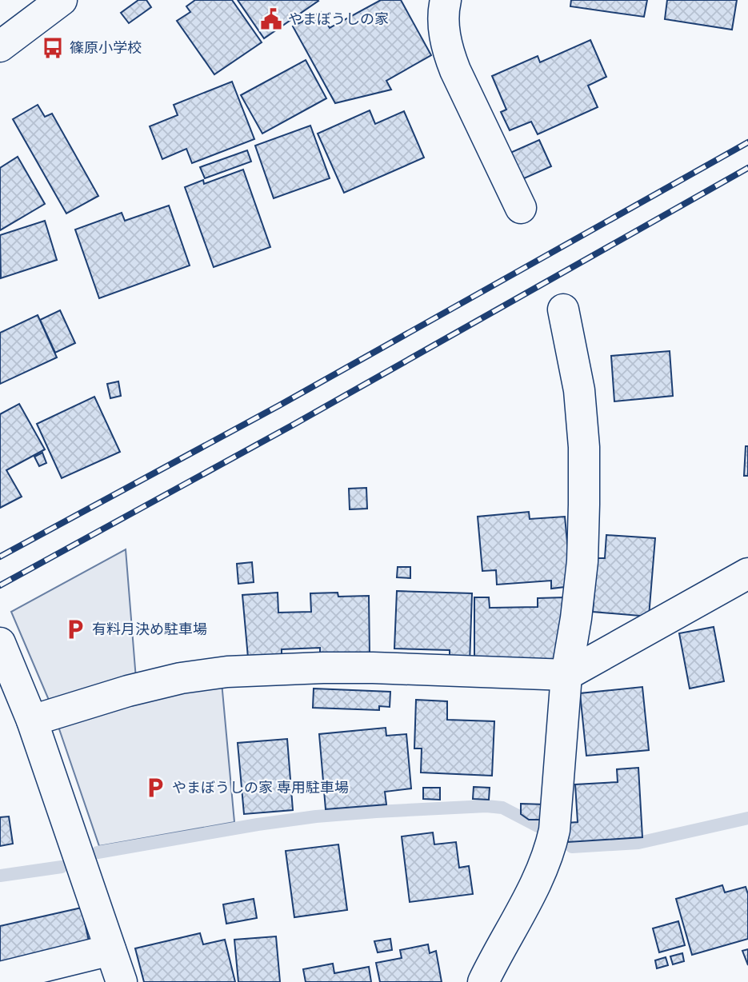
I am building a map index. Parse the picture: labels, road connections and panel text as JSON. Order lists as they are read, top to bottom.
{
  "places": {
    "public building": ["やまぼうしの家"],
    "bus stop": ["篠原小学校"],
    "parking": ["有料月決め駐車場", "やまぼうしの家 専用駐車場"]
  }
}
